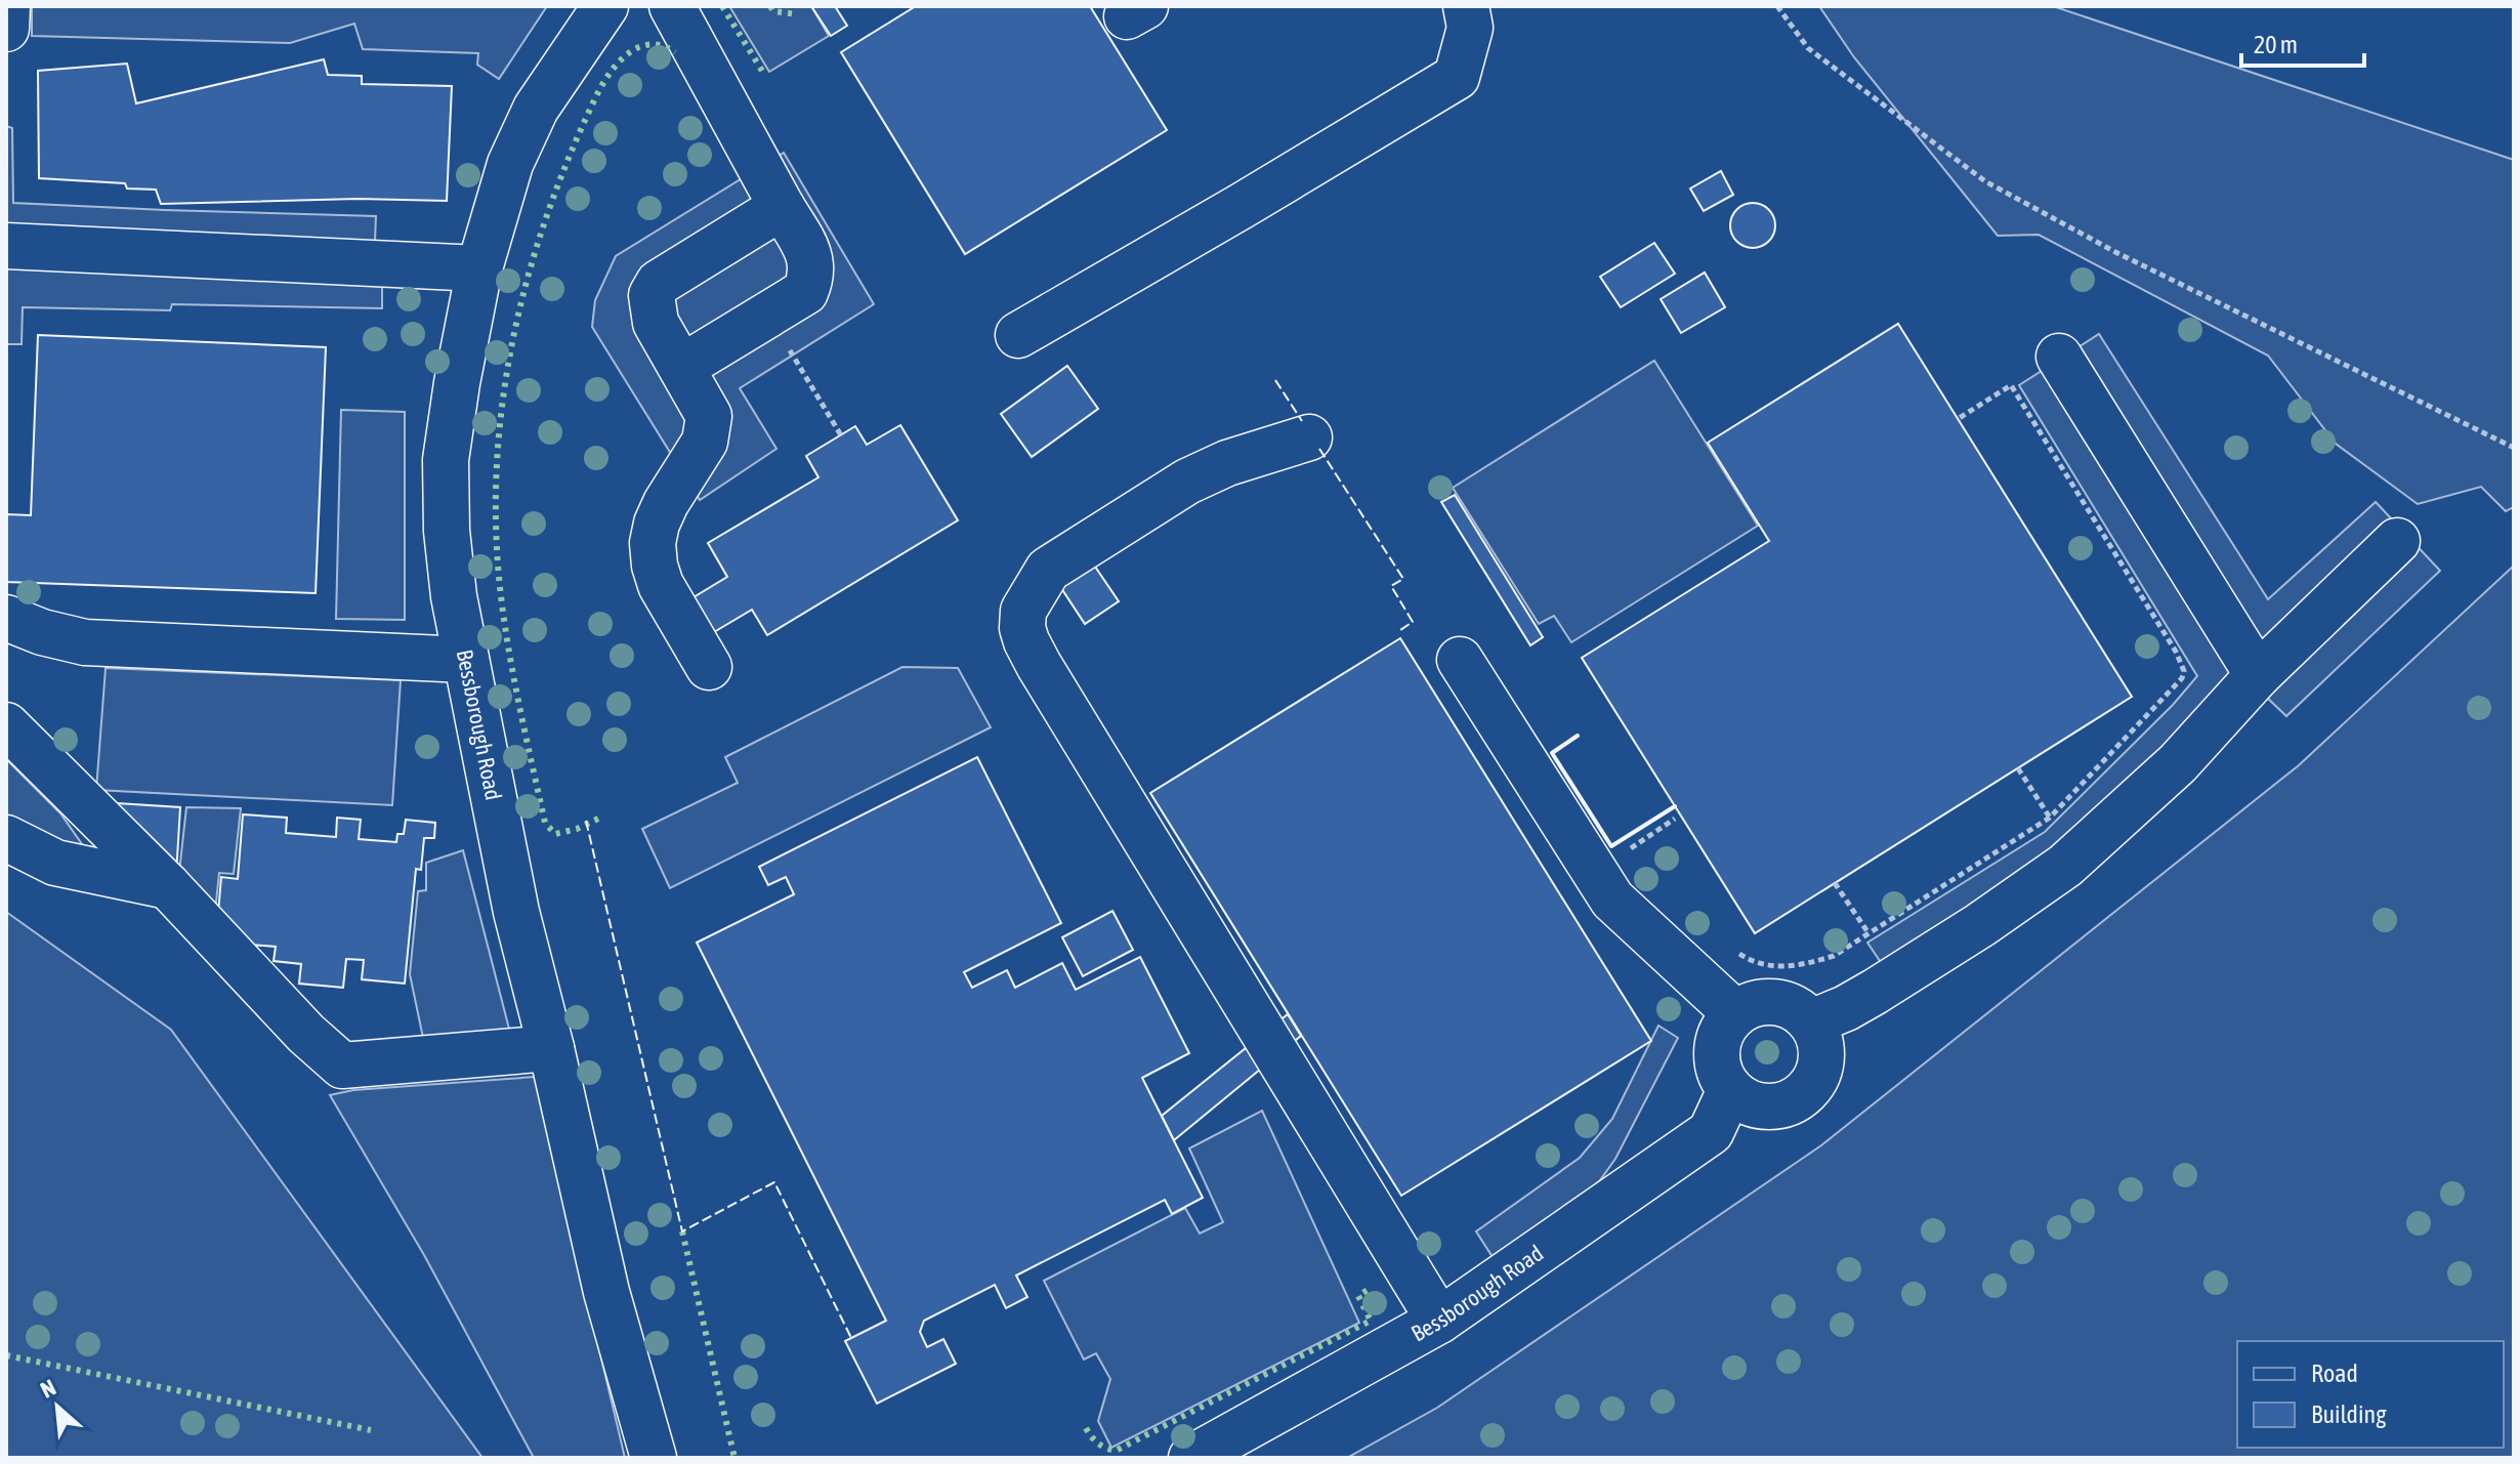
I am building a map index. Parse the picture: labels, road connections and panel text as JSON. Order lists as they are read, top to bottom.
{
  "streets": {
    "street": ["Bessborough Road"]
  },
  "legend": ["Road", "Building"],
  "scale_bar": "20 m",
  "north": "top left"
}
